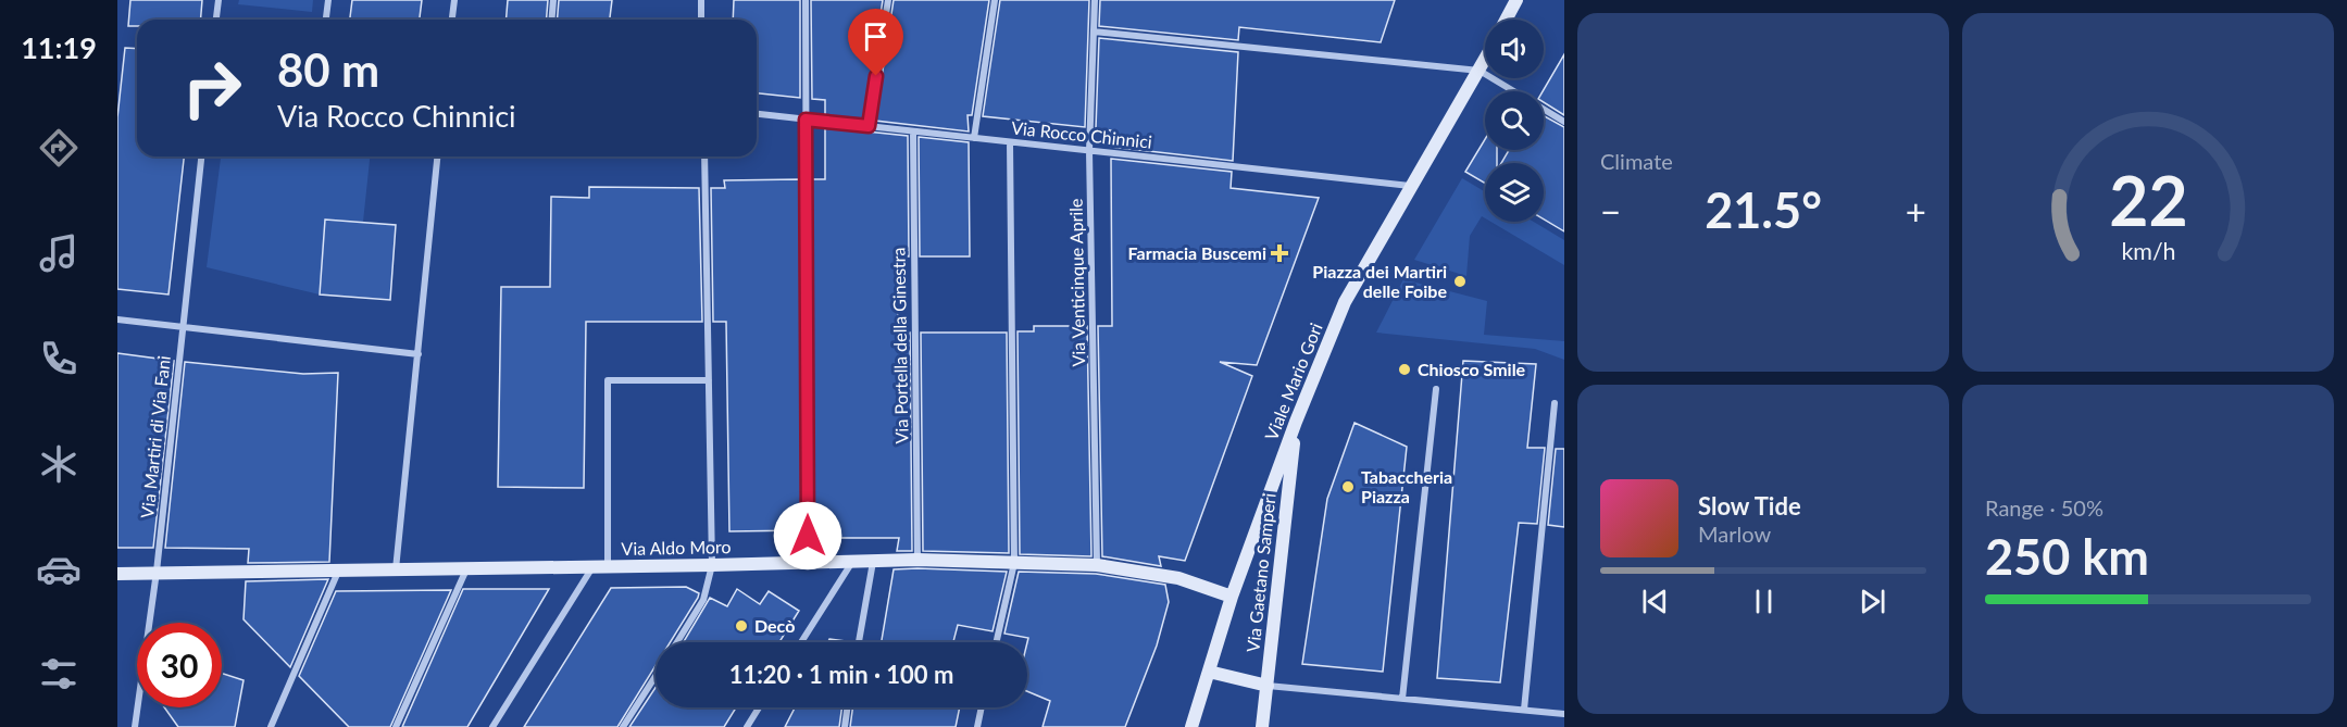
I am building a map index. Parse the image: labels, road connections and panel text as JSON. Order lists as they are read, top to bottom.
{
  "streets": {
    "main road": ["Viale Mario Gori", "Via Aldo Moro", "Via Gaetano Samperi"],
    "street": [
      "Via Rocco Chinnici",
      "Via Venticinque Aprile",
      "Via Portella della Ginestra",
      "Via Martiri di Via Fani"
    ]
  },
  "crossings": [
    ["Via Rocco Chinnici", "Via Venticinque Aprile"],
    ["Via Rocco Chinnici", "Via Portella della Ginestra"],
    ["Via Rocco Chinnici", "Viale Mario Gori"],
    ["Via Venticinque Aprile", "Via Aldo Moro"],
    ["Via Portella della Ginestra", "Via Aldo Moro"],
    ["Viale Mario Gori", "Via Aldo Moro"],
    ["Viale Mario Gori", "Via Gaetano Samperi"],
    ["Via Martiri di Via Fani", "Via Aldo Moro"]
  ],
  "places": {
    "health": ["Farmacia Buscemi"],
    "other": [
      "Piazza dei Martiri delle Foibe",
      "Chiosco Smile",
      "Tabaccheria Piazza",
      "Decò"
    ]
  },
  "page": {
    "tabs": "11:19",
    "tile": [
      "Climate",
      ["Range · 50%", "250 km"]
    ],
    "turn": ["80 m", "Via Rocco Chinnici"],
    "heat": ["−", "21.5°", "+"],
    "song": ["Slow Tide", "Marlow"],
    "limit": "30",
    "trip": "11:20 · 1 min · 100 m",
    "gauge": ["22", "km/h"]
  }
}
